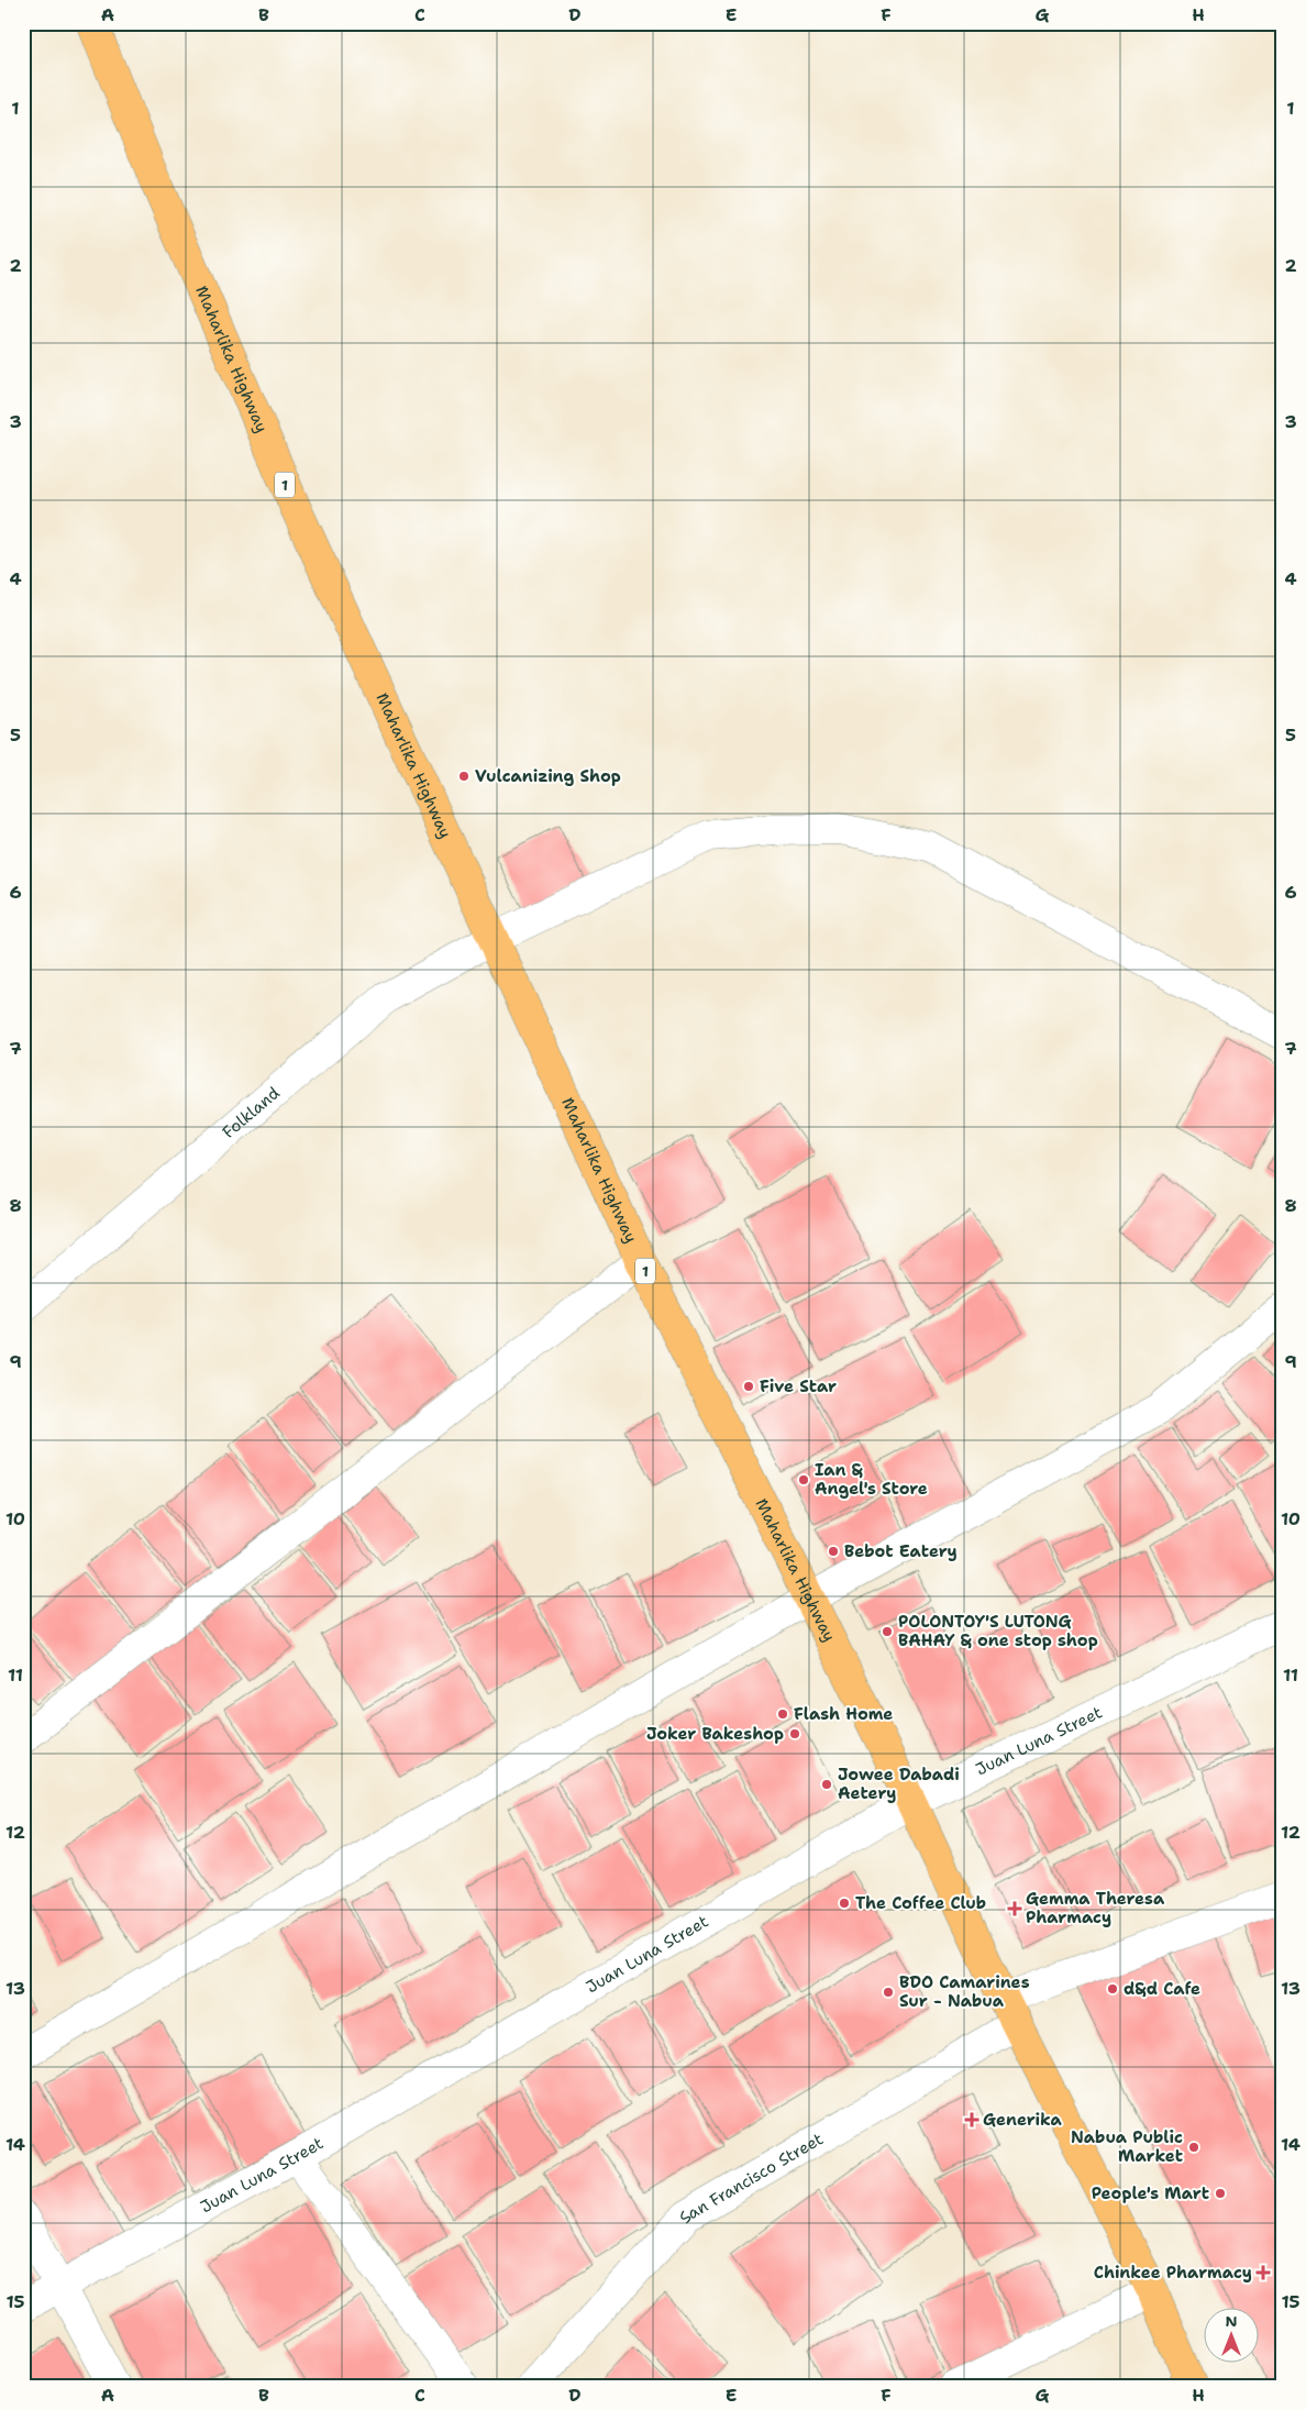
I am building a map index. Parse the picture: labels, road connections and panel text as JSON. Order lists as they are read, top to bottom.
{
  "streets": {
    "highway": ["Maharlika Highway", "1"],
    "street": ["Folkland", "Juan Luna Street", "San Francisco Street"]
  },
  "crossings": [
    ["Maharlika Highway", "Folkland"],
    ["Maharlika Highway", "Juan Luna Street"],
    ["Maharlika Highway", "San Francisco Street"]
  ],
  "places": {
    "other": [
      "Vulcanizing Shop",
      "Five Star",
      "Ian & Angel's Store",
      "Bebot Eatery",
      "POLONTOY'S LUTONG BAHAY & one stop shop",
      "Flash Home",
      "Joker Bakeshop",
      "Jowee Dabadi Aetery",
      "The Coffee Club",
      "d&d Cafe",
      "BDO Camarines Sur - Nabua",
      "Nabua Public Market",
      "People's Mart"
    ],
    "health": ["Gemma Theresa Pharmacy", "Generika", "Chinkee Pharmacy"]
  },
  "north": "top",
  "grid": {
    "columns": [
      "A",
      "B",
      "C",
      "D",
      "E",
      "F",
      "G",
      "H"
    ],
    "rows": [
      "1",
      "2",
      "3",
      "4",
      "5",
      "6",
      "7",
      "8",
      "9",
      "10",
      "11",
      "12",
      "13",
      "14",
      "15"
    ]
  }
}
